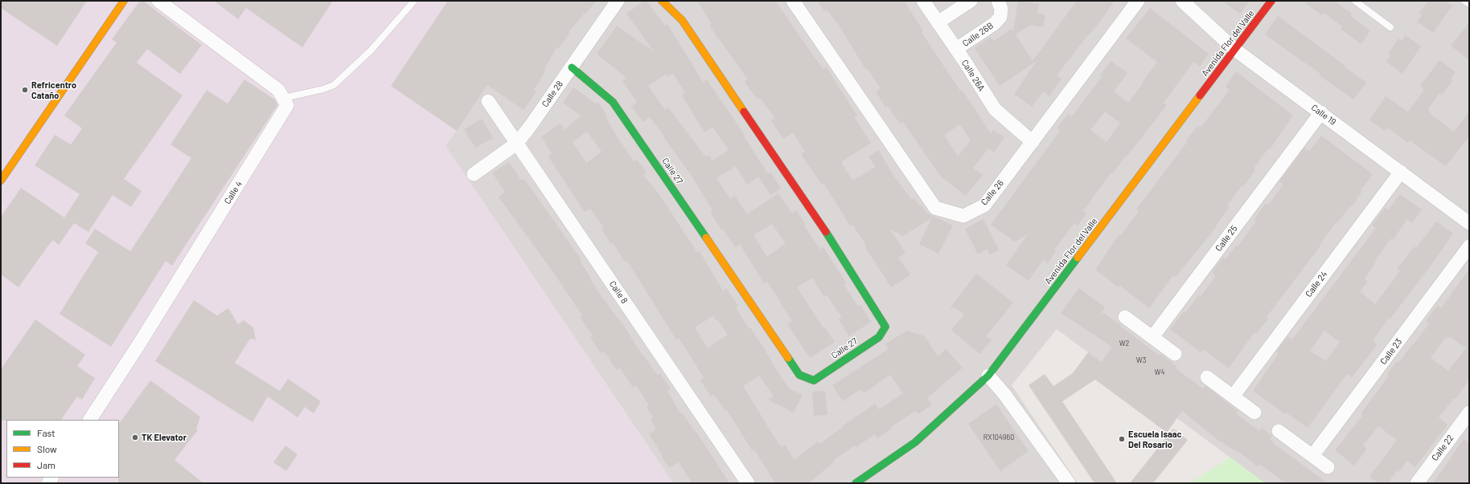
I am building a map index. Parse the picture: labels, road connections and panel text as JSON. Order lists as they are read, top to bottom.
{
  "streets": {
    "street": [
      "Calle 26B",
      "Avenida Flor del Valle",
      "Calle 26A",
      "Calle 28",
      "Calle 19",
      "Calle 27",
      "Calle 4",
      "Calle 26",
      "Calle 25",
      "Calle 24",
      "Calle 8",
      "Calle 23",
      "Calle 22"
    ]
  },
  "crossings": [
    ["Calle 26B", "Calle 26A"],
    ["Avenida Flor del Valle", "Calle 19"],
    ["Calle 26A", "Calle 26"],
    ["Calle 28", "Calle 27"],
    ["Calle 28", "Calle 8"],
    ["Calle 19", "Calle 25"],
    ["Calle 19", "Calle 24"]
  ],
  "places": ["Refricentro Cataño", "TK Elevator", "Escuela Isaac Del Rosario"],
  "house_numbers": [
    "W2",
    "W3",
    "W4",
    "RX104960"
  ],
  "legend": ["Fast", "Slow", "Jam"]
}
